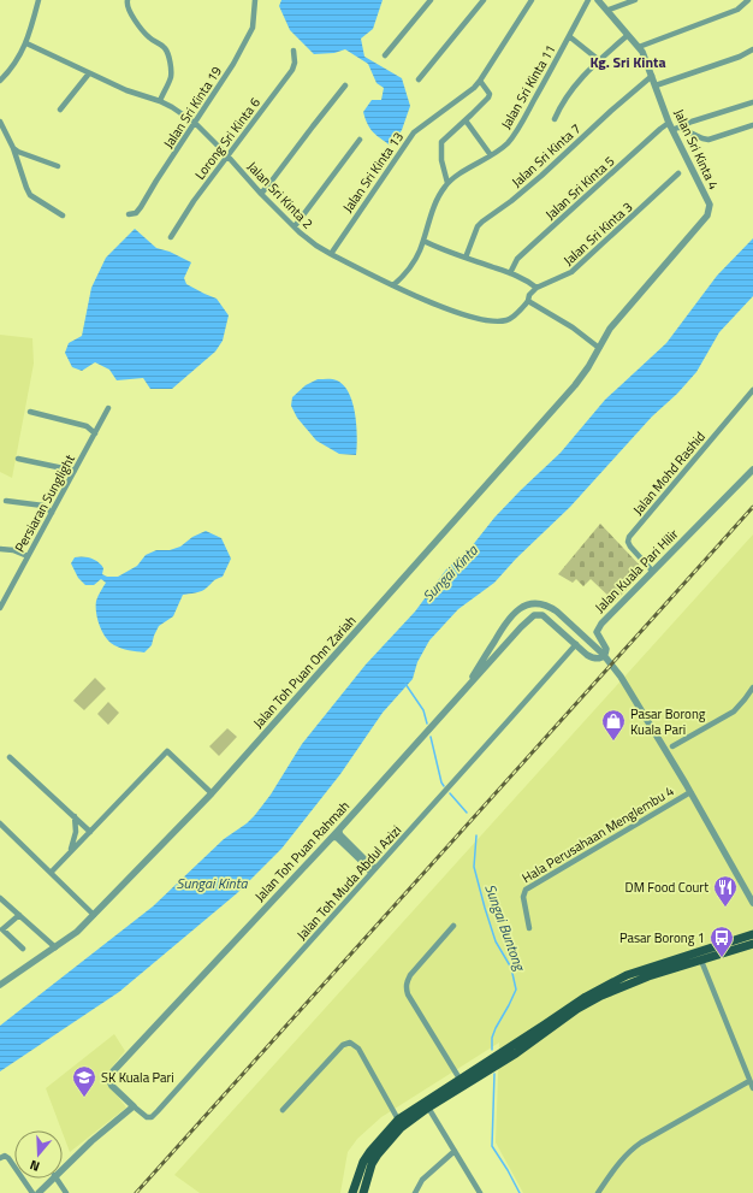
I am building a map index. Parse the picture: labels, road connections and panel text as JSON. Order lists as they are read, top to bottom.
{
  "streets": {
    "street": [
      "Jalan Sri Kinta 11",
      "Jalan Sri Kinta 19",
      "Lorong Sri Kinta 6",
      "Jalan Sri Kinta 4",
      "Jalan Sri Kinta 7",
      "Jalan Sri Kinta 13",
      "Jalan Sri Kinta 5",
      "Jalan Sri Kinta 2",
      "Jalan Sri Kinta 3",
      "Jalan Mohd Rashid",
      "Persiaran Sunglight",
      "Jalan Kuala Pari Hilir",
      "Jalan Toh Puan Onn Zariah",
      "Hala Perusahaan Menglembu 4",
      "Jalan Toh Puan Rahmah",
      "Jalan Toh Muda Abdul Azizi"
    ]
  },
  "crossings": [
    ["Jalan Sri Kinta 11", "Jalan Sri Kinta 2"],
    ["Jalan Sri Kinta 19", "Jalan Sri Kinta 2"],
    ["Lorong Sri Kinta 6", "Jalan Sri Kinta 2"],
    ["Jalan Sri Kinta 4", "Jalan Sri Kinta 7"],
    ["Jalan Sri Kinta 4", "Jalan Sri Kinta 5"],
    ["Jalan Sri Kinta 4", "Jalan Toh Puan Onn Zariah"],
    ["Jalan Sri Kinta 13", "Jalan Sri Kinta 2"],
    ["Jalan Mohd Rashid", "Jalan Kuala Pari Hilir"],
    ["Jalan Kuala Pari Hilir", "Jalan Toh Puan Rahmah"],
    ["Jalan Kuala Pari Hilir", "Jalan Toh Muda Abdul Azizi"],
    ["Jalan Toh Puan Rahmah", "Jalan Toh Muda Abdul Azizi"]
  ],
  "districts": ["Kg. Sri Kinta"],
  "water": ["Sungai Kinta", "Sungai Buntong"],
  "places": {
    "shop": ["Pasar Borong Kuala Pari"],
    "restaurant": ["DM Food Court"],
    "bus stop": ["Pasar Borong 1"],
    "school or university": ["SK Kuala Pari"]
  },
  "north": "bottom"
}
